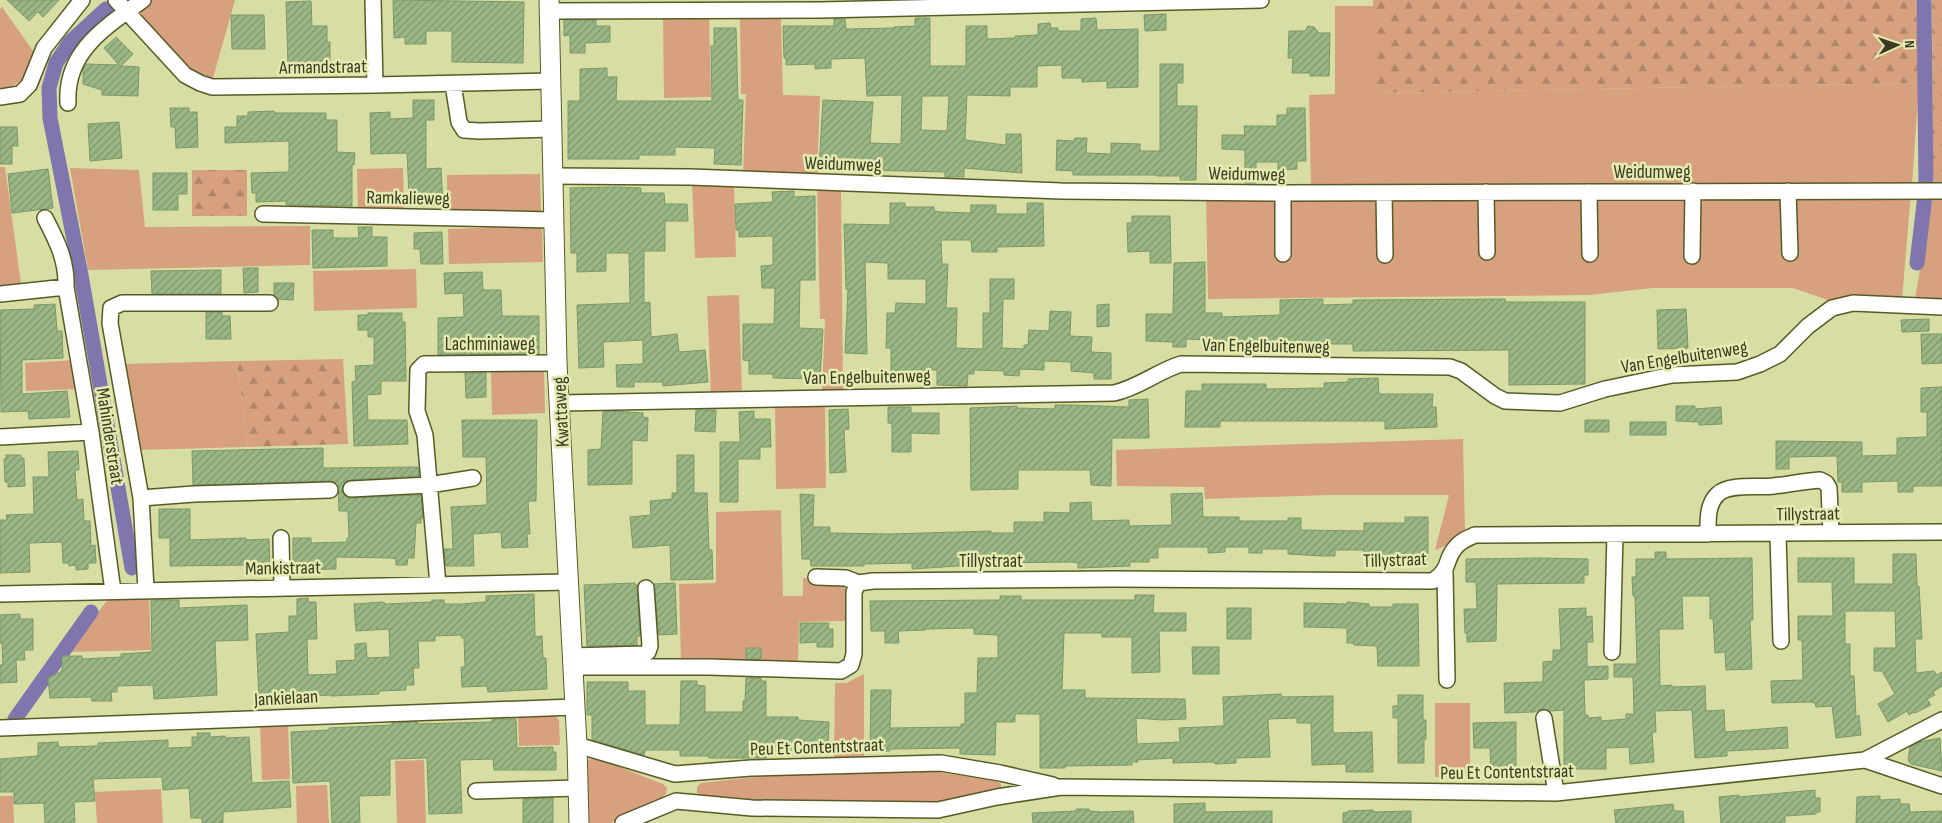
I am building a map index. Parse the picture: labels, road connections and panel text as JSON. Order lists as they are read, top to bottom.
{
  "streets": {
    "main road": ["Kwattaweg"],
    "street": [
      "Armandstraat",
      "Weidumweg",
      "Ramkalieweg",
      "Lachminiaweg",
      "Van Engelbuitenweg",
      "Mahinderstraat",
      "Tillystraat",
      "Mankistraat",
      "Jankielaan",
      "Peu Et Contentstraat"
    ]
  },
  "crossings": [
    ["Armandstraat", "Kwattaweg"],
    ["Weidumweg", "Kwattaweg"],
    ["Ramkalieweg", "Kwattaweg"],
    ["Lachminiaweg", "Kwattaweg"],
    ["Van Engelbuitenweg", "Kwattaweg"],
    ["Kwattaweg", "Mankistraat"],
    ["Kwattaweg", "Jankielaan"],
    ["Kwattaweg", "Peu Et Contentstraat"],
    ["Mahinderstraat", "Mankistraat"]
  ],
  "north": "right"
}
